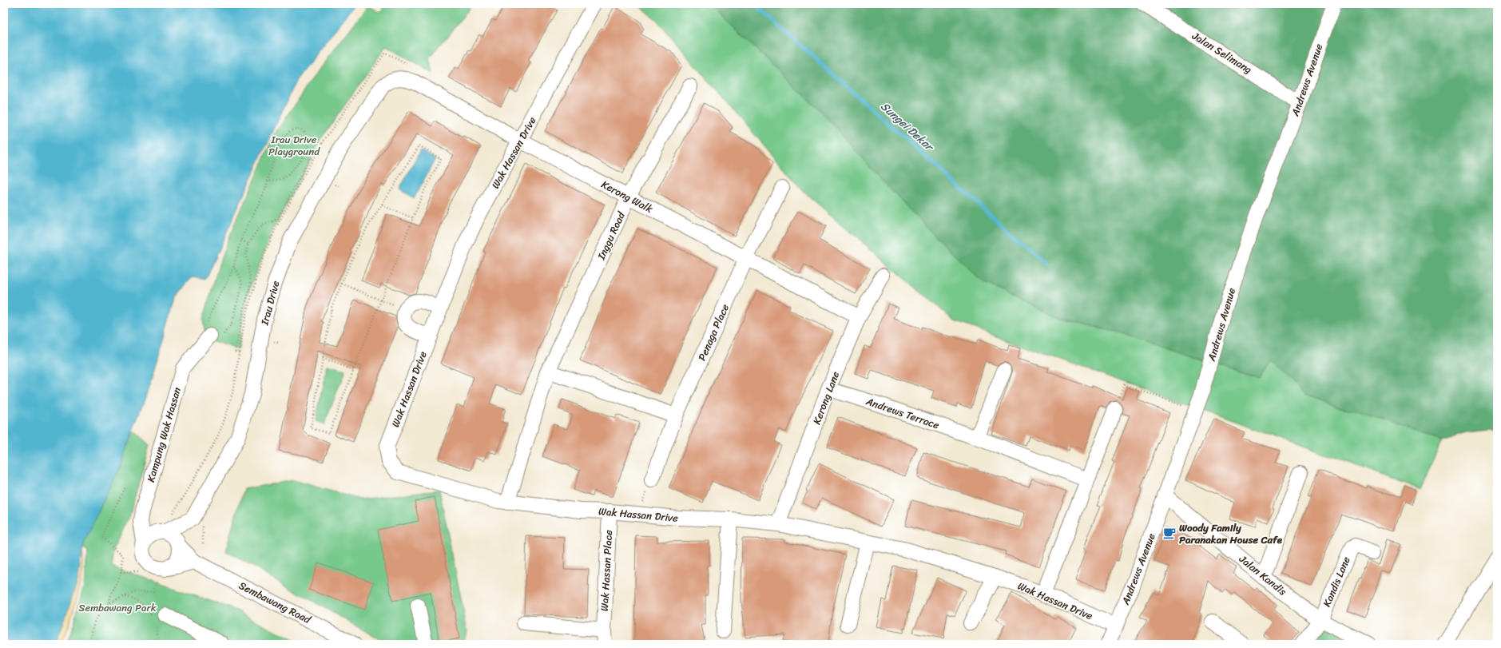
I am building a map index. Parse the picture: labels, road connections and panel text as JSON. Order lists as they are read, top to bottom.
{
  "streets": {
    "street": [
      "Jalan Selimang",
      "Andrews Avenue",
      "Wak Hassan Drive",
      "Kerong Walk",
      "Inggu Road",
      "Irau Drive",
      "Penaga Place",
      "Kerong Lane",
      "Andrews Terrace",
      "Kampung Wak Hassan",
      "Wak Hassan Place",
      "Jalan Kandis",
      "Kandis Lane",
      "Sembawang Road"
    ]
  },
  "crossings": [
    ["Jalan Selimang", "Andrews Avenue"],
    ["Andrews Avenue", "Wak Hassan Drive"],
    ["Andrews Avenue", "Jalan Kandis"],
    ["Wak Hassan Drive", "Kerong Walk"],
    ["Wak Hassan Drive", "Inggu Road"],
    ["Wak Hassan Drive", "Kerong Lane"],
    ["Wak Hassan Drive", "Wak Hassan Place"],
    ["Kerong Walk", "Inggu Road"],
    ["Kerong Walk", "Irau Drive"],
    ["Kerong Walk", "Penaga Place"],
    ["Kerong Walk", "Kerong Lane"],
    ["Irau Drive", "Kampung Wak Hassan"],
    ["Irau Drive", "Sembawang Road"],
    ["Kerong Lane", "Andrews Terrace"],
    ["Kampung Wak Hassan", "Sembawang Road"],
    ["Jalan Kandis", "Kandis Lane"]
  ],
  "water": ["Sungei Dekar"],
  "parks": ["Irau Drive Playground", "Sembawang Park"],
  "places": {
    "cafe": ["Woody Family Paranakan House Cafe"]
  }
}
